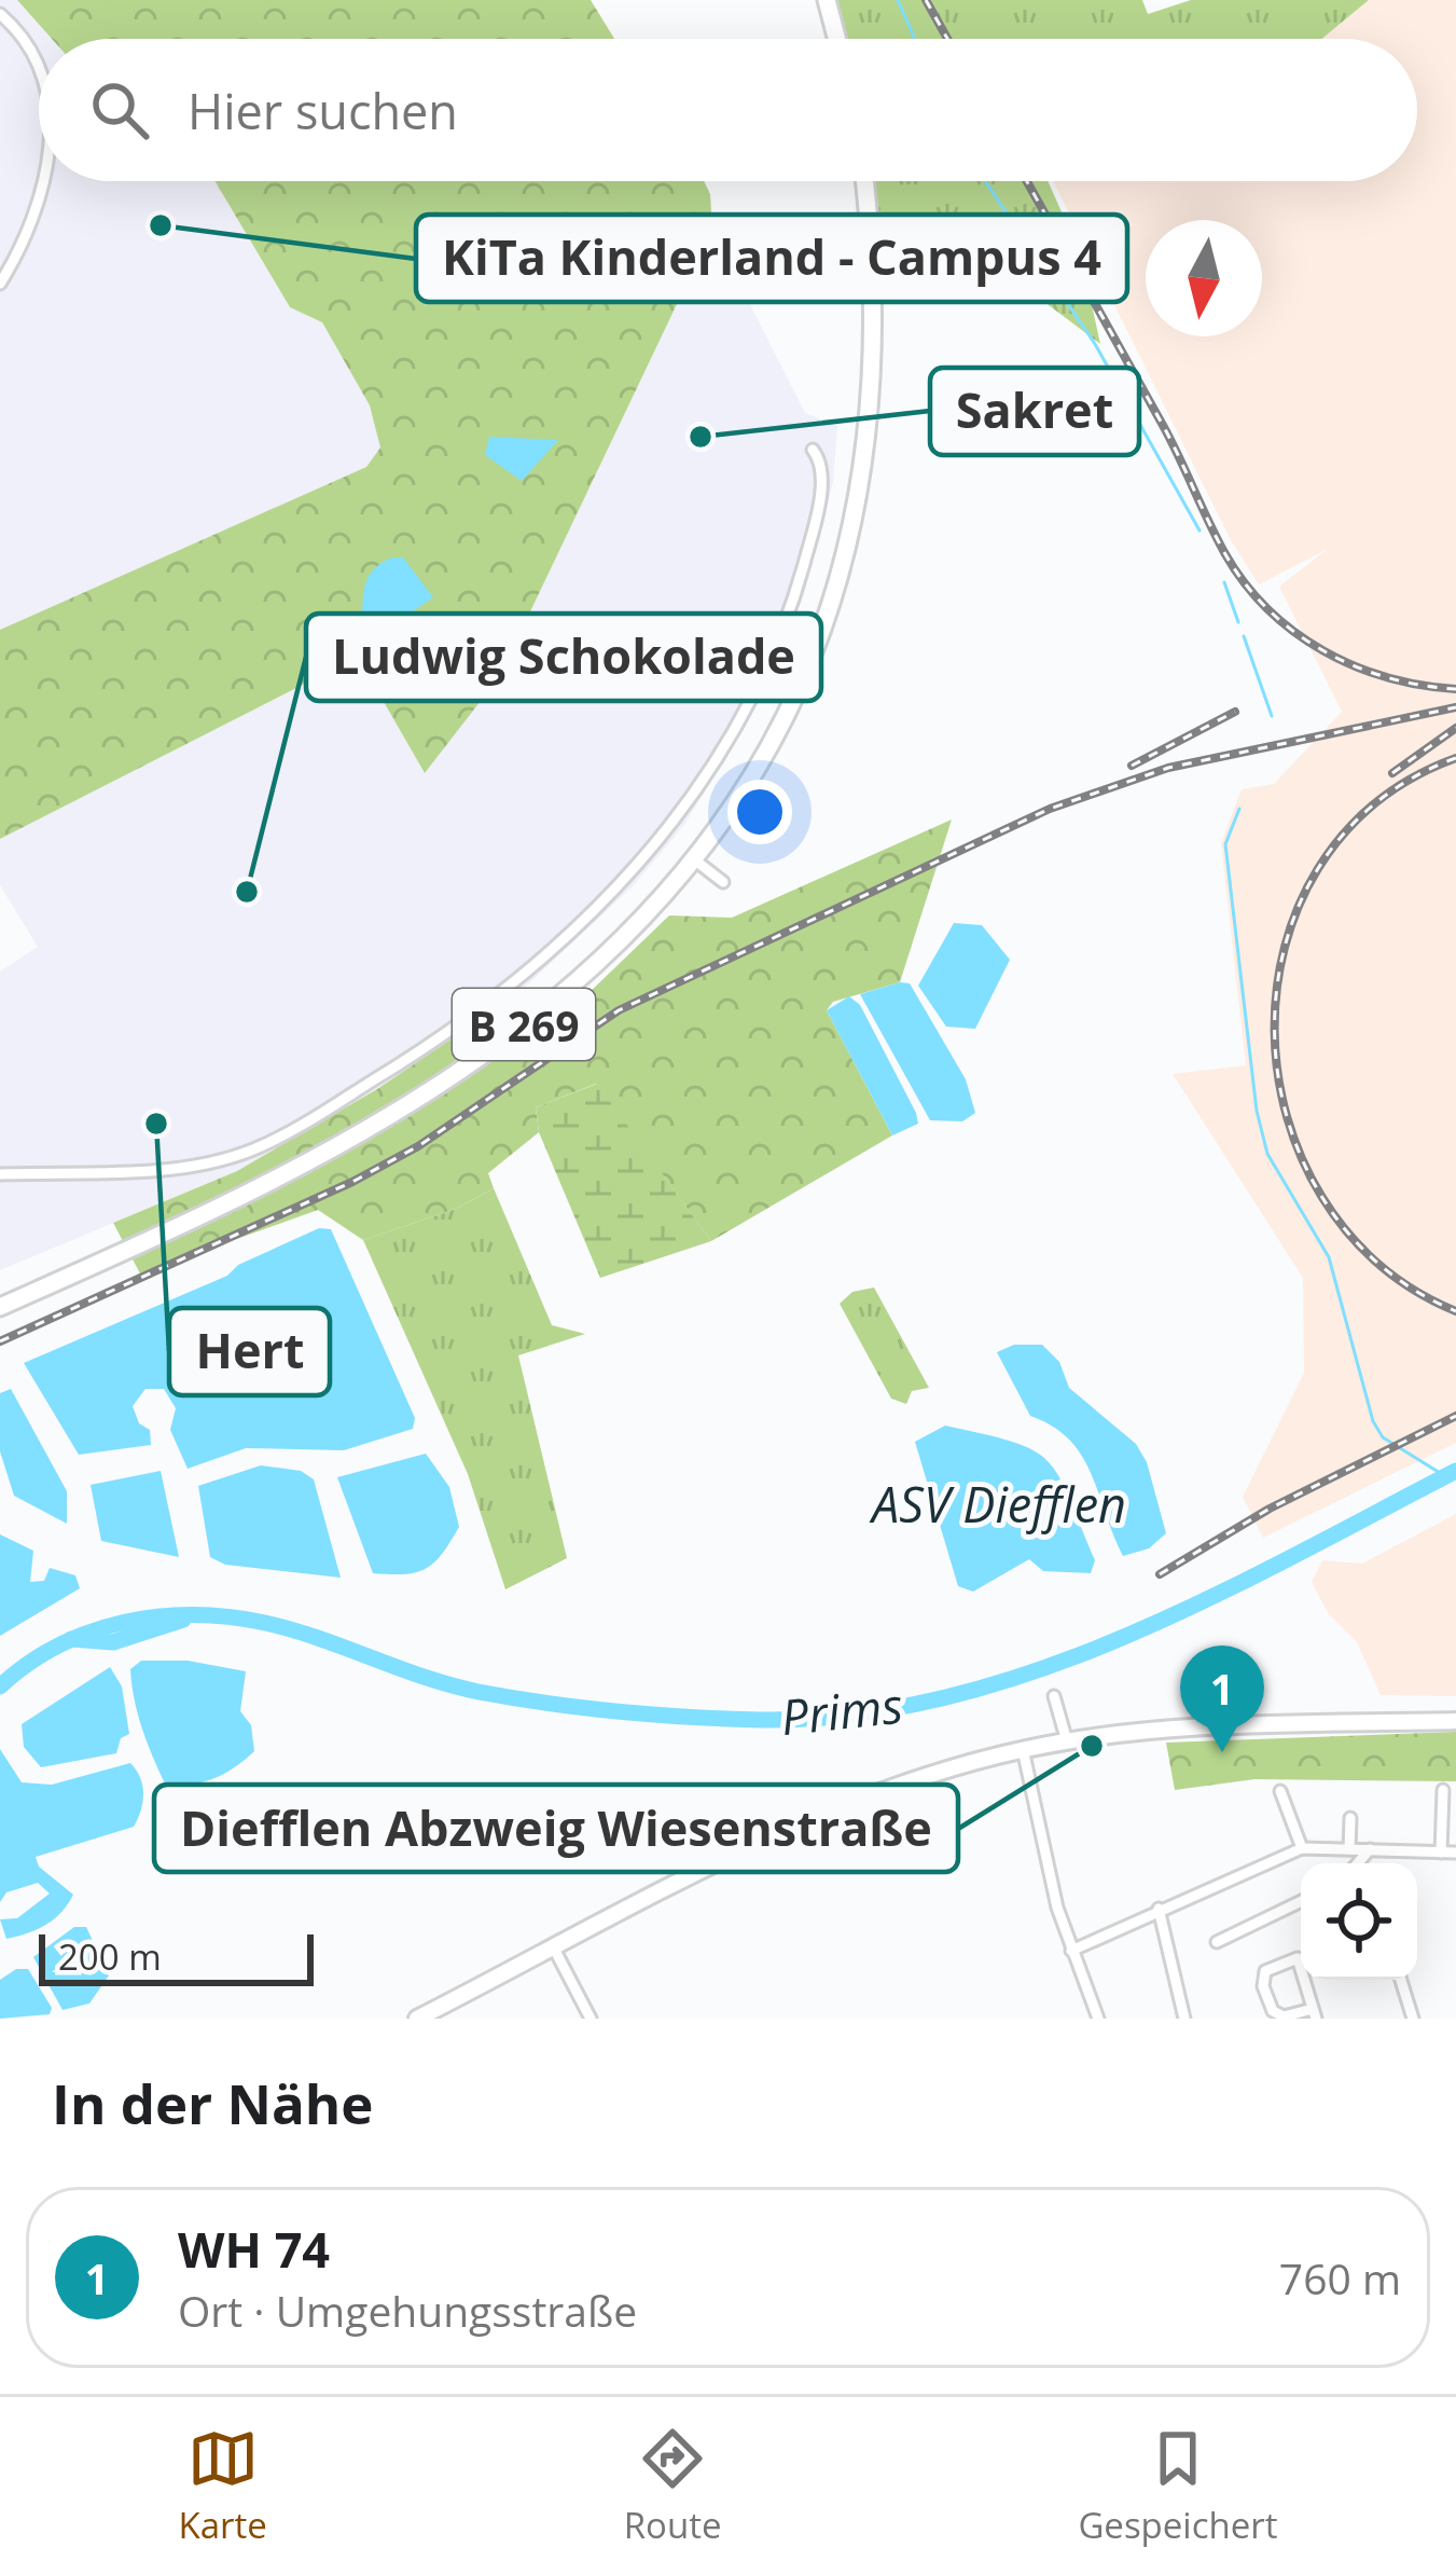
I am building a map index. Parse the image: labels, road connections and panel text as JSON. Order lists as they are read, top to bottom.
{
  "streets": {
    "main road": ["B 269"]
  },
  "water": ["ASV Diefflen", "Prims"],
  "places": [
    "KiTa Kinderland - Campus 4",
    "Sakret",
    "Ludwig Schokolade",
    "Hert",
    "Diefflen Abzweig Wiesenstraße"
  ],
  "scale_bar": "200 m",
  "north": "bottom",
  "page": {
    "search": "Hier suchen",
    "pins": "1",
    "scale": "200 m",
    "heading": "In der Nähe",
    "list": [
      {
        "mark": "1",
        "name": "WH 74",
        "note": "Ort · Umgehungsstraße",
        "value": "760 m"
      }
    ],
    "nav": ["Karte", "Route", "Gespeichert"]
  }
}
